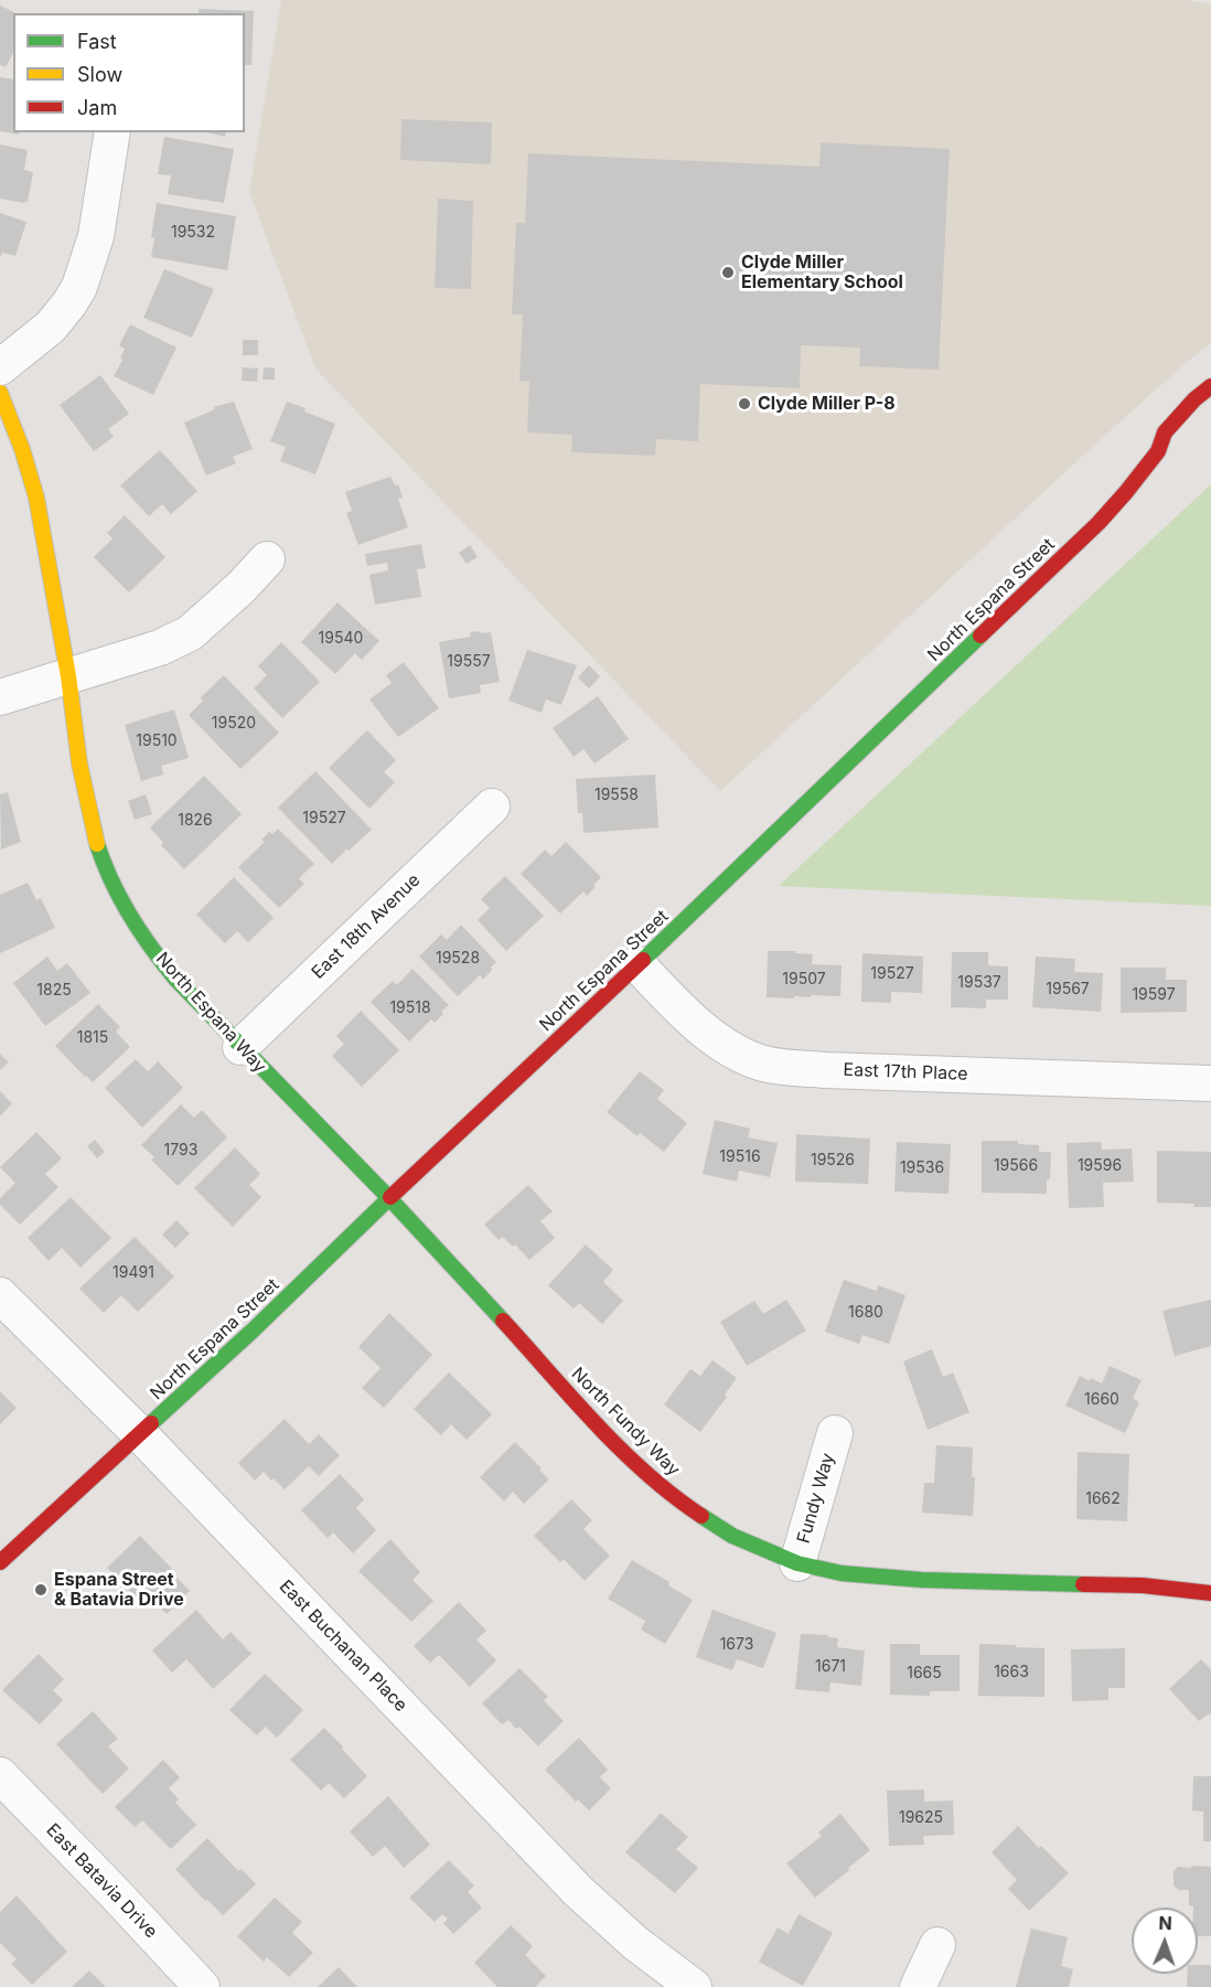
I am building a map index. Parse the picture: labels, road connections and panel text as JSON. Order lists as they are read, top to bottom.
{
  "streets": {
    "street": [
      "North Espana Street",
      "East 18th Avenue",
      "North Espana Way",
      "East 17th Place",
      "North Fundy Way",
      "Fundy Way",
      "East Buchanan Place",
      "East Batavia Drive"
    ]
  },
  "crossings": [
    ["North Espana Street", "North Espana Way"],
    ["North Espana Street", "East 17th Place"],
    ["North Espana Street", "North Fundy Way"],
    ["North Espana Street", "East Buchanan Place"],
    ["East 18th Avenue", "North Espana Way"],
    ["North Espana Way", "North Fundy Way"],
    ["North Fundy Way", "Fundy Way"]
  ],
  "places": ["Clyde Miller Elementary School", "Clyde Miller P-8", "Espana Street & Batavia Drive"],
  "house_numbers": [
    "19532",
    "19540",
    "19557",
    "19520",
    "19510",
    "19558",
    "19527",
    "1826",
    "19528",
    "19527",
    "19507",
    "19537",
    "19567",
    "1825",
    "19597",
    "19518",
    "1815",
    "1793",
    "19516",
    "19526",
    "19566",
    "19596",
    "19536",
    "19491",
    "1680",
    "1660",
    "1662",
    "1673",
    "1671",
    "1663",
    "1665",
    "19625"
  ],
  "legend": ["Fast", "Slow", "Jam"],
  "north": "top"
}
